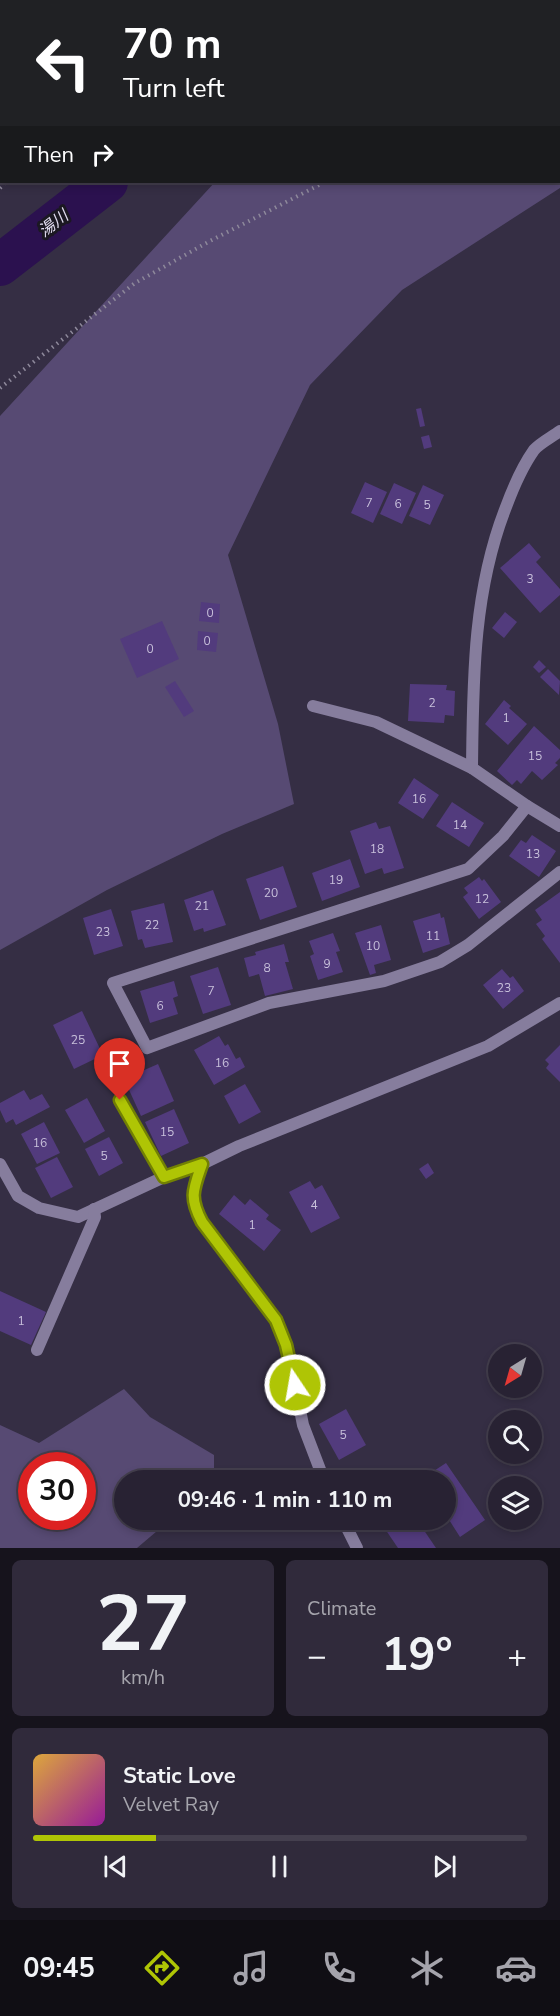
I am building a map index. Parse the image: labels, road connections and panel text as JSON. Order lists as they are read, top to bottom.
{
  "water": ["湯川"],
  "house_numbers": [
    "7",
    "6",
    "5",
    "3",
    "0",
    "0",
    "0",
    "2",
    "1",
    "15",
    "16",
    "14",
    "18",
    "13",
    "19",
    "20",
    "12",
    "21",
    "22",
    "23",
    "11",
    "10",
    "9",
    "8",
    "23",
    "7",
    "6",
    "25",
    "16",
    "15",
    "16",
    "5",
    "4",
    "1",
    "1",
    "5"
  ],
  "north": "bottom left",
  "page": {
    "turn": ["70 m", "Turn left"],
    "then": "Then",
    "limit": "30",
    "trip": "09:46 · 1 min · 110 m",
    "tile": [
      ["27", "km/h"],
      "Climate"
    ],
    "heat": ["−", "19°", "+"],
    "song": ["Static Love", "Velvet Ray"],
    "tabs": "09:45"
  }
}
